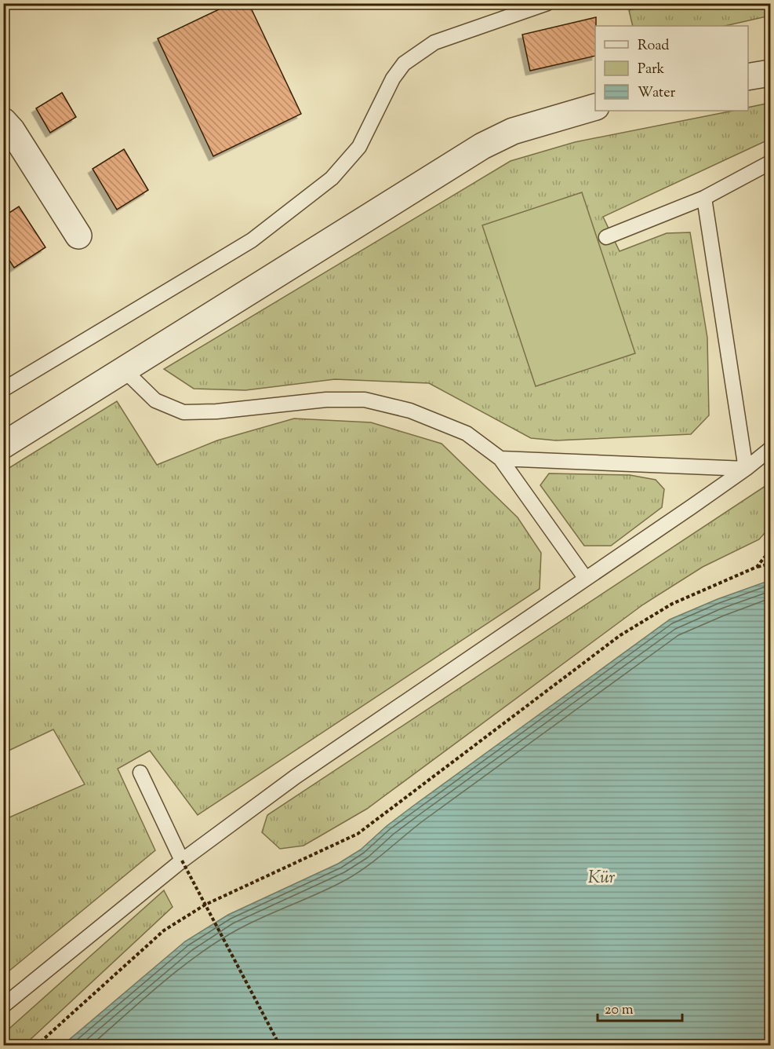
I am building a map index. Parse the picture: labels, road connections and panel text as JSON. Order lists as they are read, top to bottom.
{
  "water": ["Kür"],
  "legend": ["Road", "Park", "Water"],
  "scale_bar": "20 m"
}
